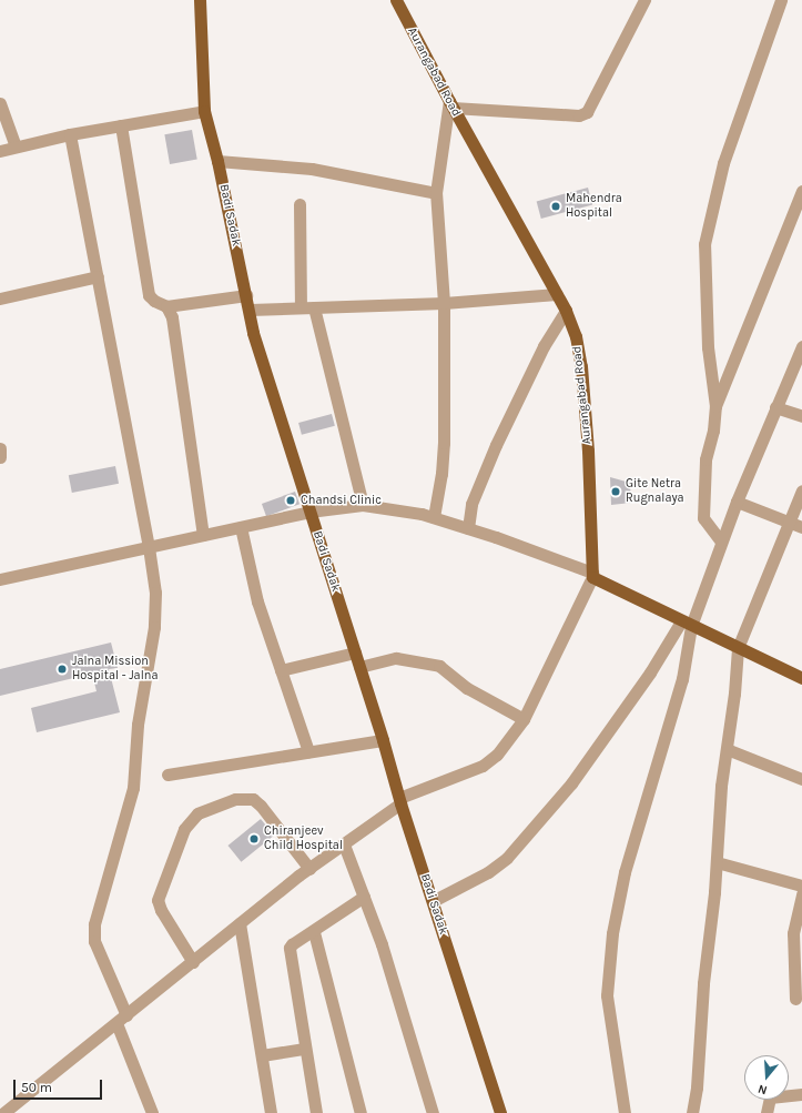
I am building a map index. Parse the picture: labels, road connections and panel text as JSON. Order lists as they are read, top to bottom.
{
  "streets": {
    "main road": ["Aurangabad Road", "Badi Sadak"]
  },
  "places": [
    "Mahendra Hospital",
    "Gite Netra Rugnalaya",
    "Chandsi Clinic",
    "Jalna Mission Hospital - Jalna",
    "Chiranjeev Child Hospital"
  ],
  "scale_bar": "50 m",
  "north": "bottom"
}
